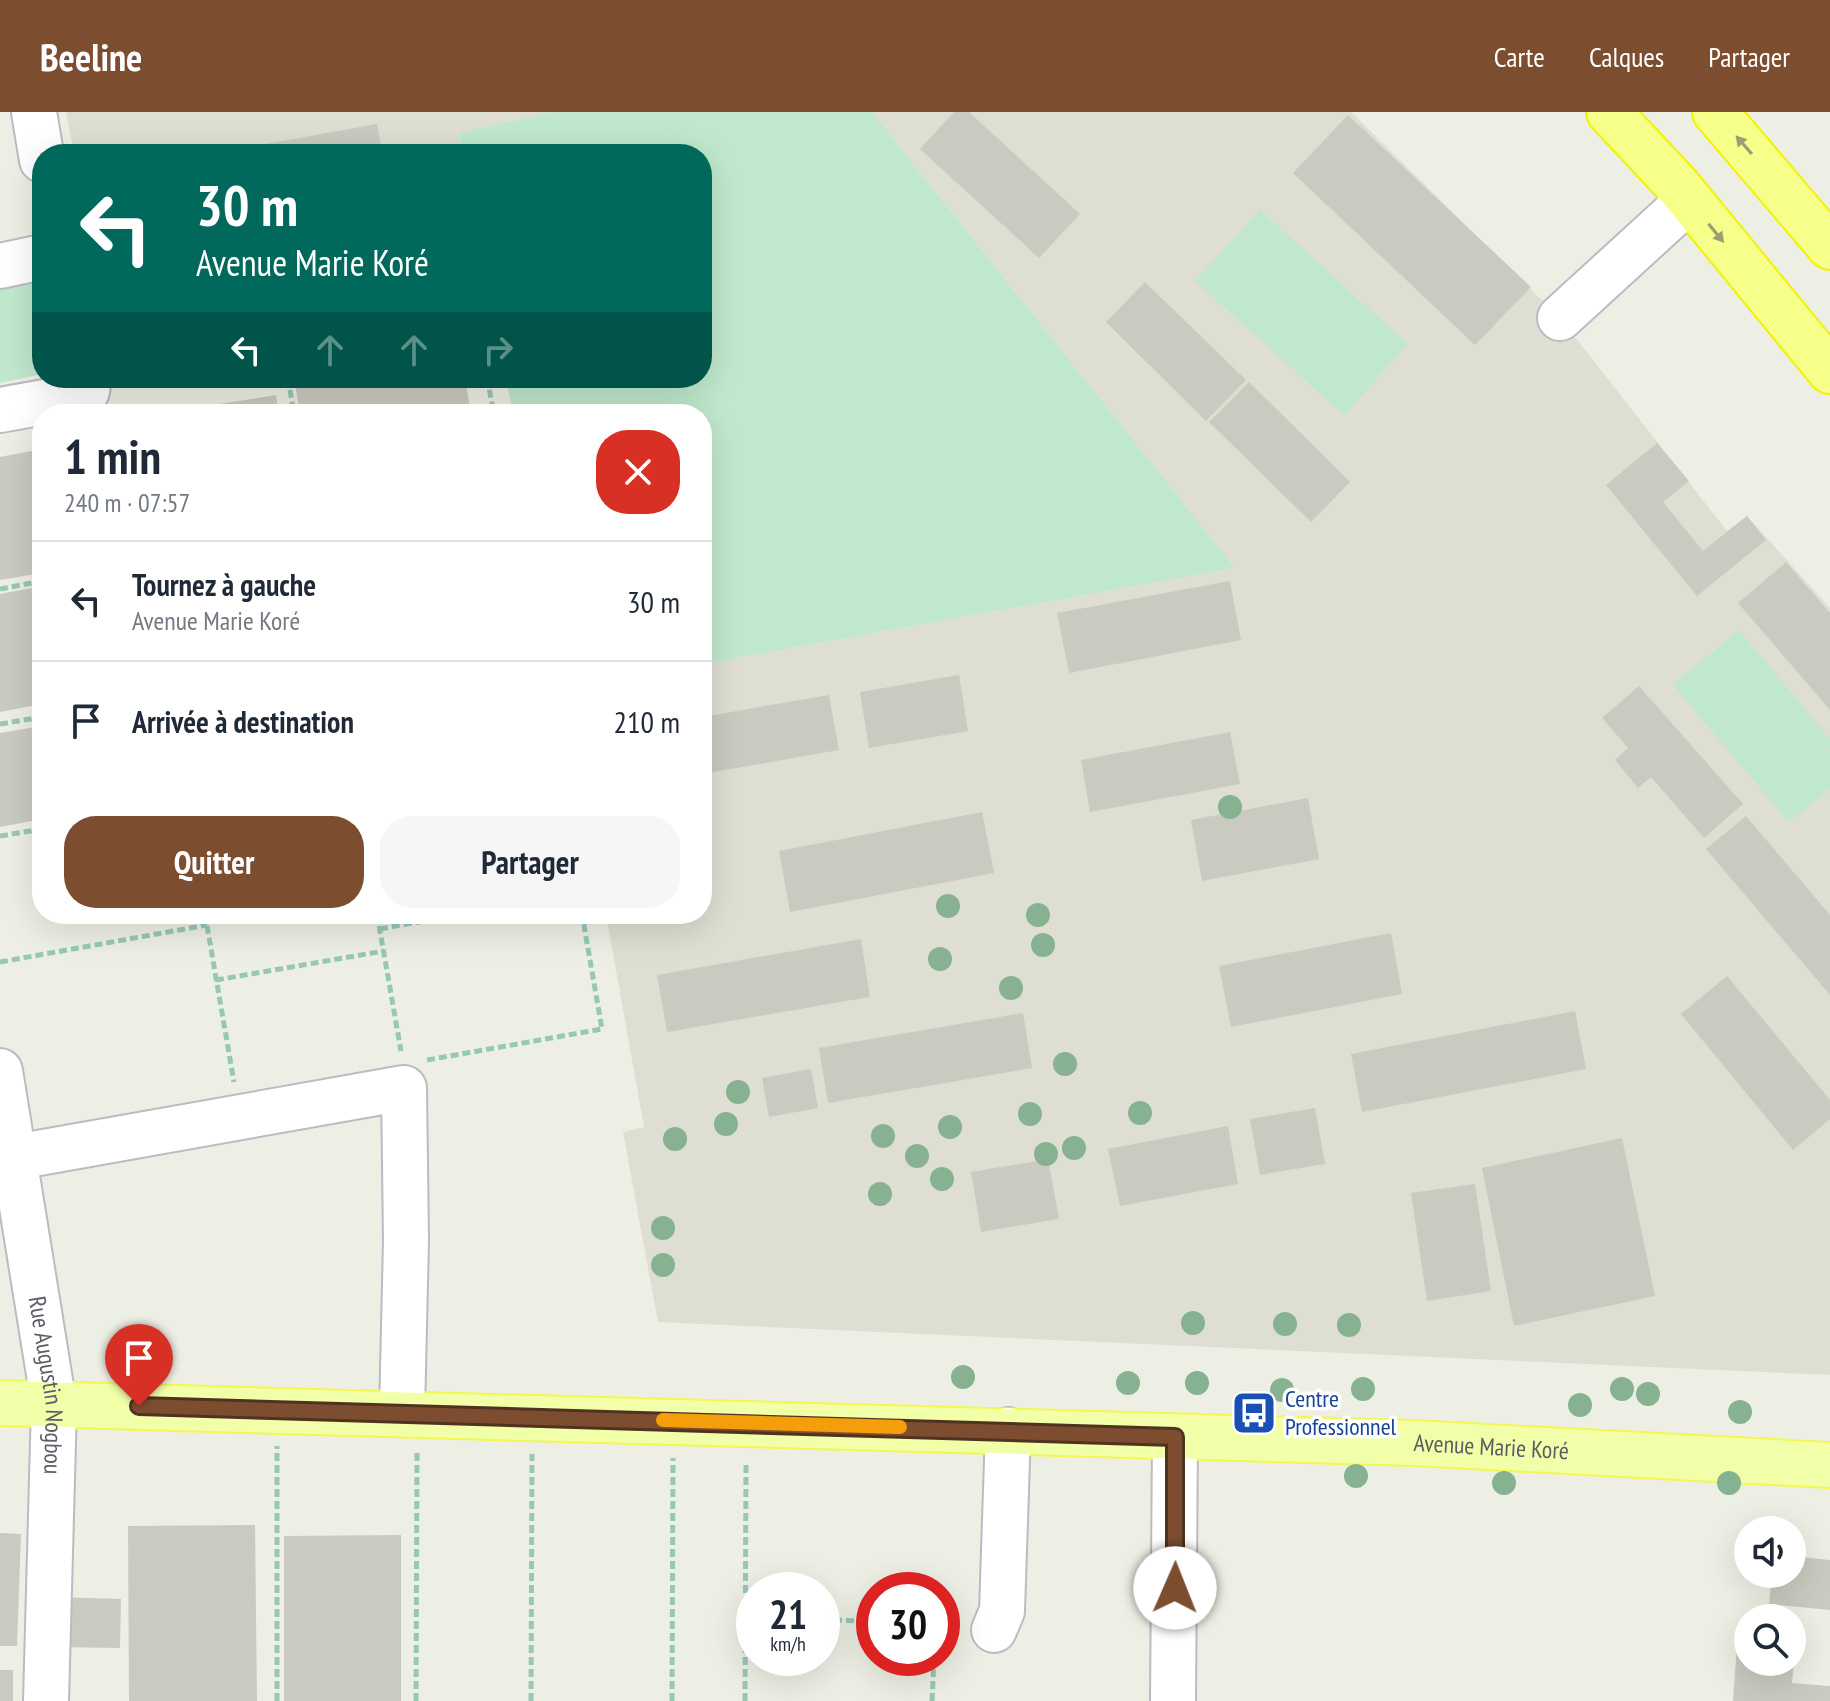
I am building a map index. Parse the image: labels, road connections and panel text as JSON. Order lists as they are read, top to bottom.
{
  "streets": {
    "main road": ["Avenue Marie Koré"],
    "street": ["Rue Augustin Nogbou"]
  },
  "crossings": [
    ["Rue Augustin Nogbou", "Avenue Marie Koré"]
  ],
  "places": {
    "bus stop": ["Centre Professionnel"]
  },
  "page": {
    "header": "Beeline",
    "nav": ["Carte", "Calques", "Partager"],
    "turn": ["30 m", "Avenue Marie Koré"],
    "heading": ["1 min", "240 m · 07:57"],
    "list": [
      {
        "name": "Tournez à gauche",
        "note": "Avenue Marie Koré",
        "value": "30 m"
      },
      {
        "name": "Arrivée à destination",
        "value": "210 m"
      }
    ],
    "buttons": ["Quitter", "Partager"],
    "speed": "21 km/h",
    "limit": "30"
  }
}
